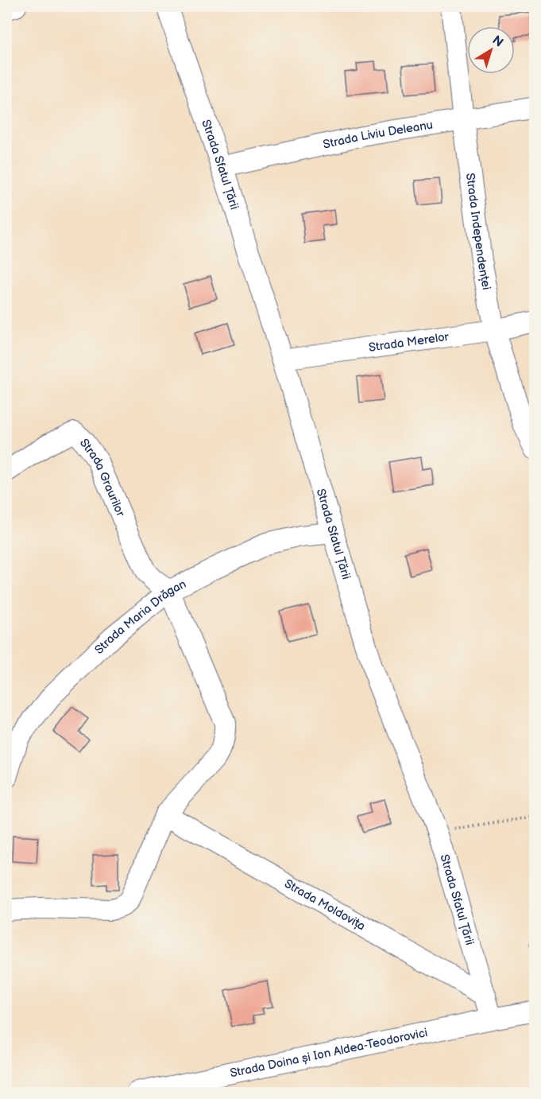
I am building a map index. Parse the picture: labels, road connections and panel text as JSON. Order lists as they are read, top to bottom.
{
  "streets": {
    "street": [
      "Strada Liviu Deleanu",
      "Strada Sfatul Țării",
      "Strada Independenței",
      "Strada Merelor",
      "Strada Graurilor",
      "Strada Maria Drăgan",
      "Strada Moldovița",
      "Strada Doina și Ion Aldea-Teodorovici"
    ]
  },
  "crossings": [
    ["Strada Liviu Deleanu", "Strada Sfatul Țării"],
    ["Strada Liviu Deleanu", "Strada Independenței"],
    ["Strada Sfatul Țării", "Strada Merelor"],
    ["Strada Sfatul Țării", "Strada Maria Drăgan"],
    ["Strada Sfatul Țării", "Strada Moldovița"],
    ["Strada Sfatul Țării", "Strada Doina și Ion Aldea-Teodorovici"],
    ["Strada Independenței", "Strada Merelor"],
    ["Strada Graurilor", "Strada Maria Drăgan"]
  ],
  "north": "top right"
}
